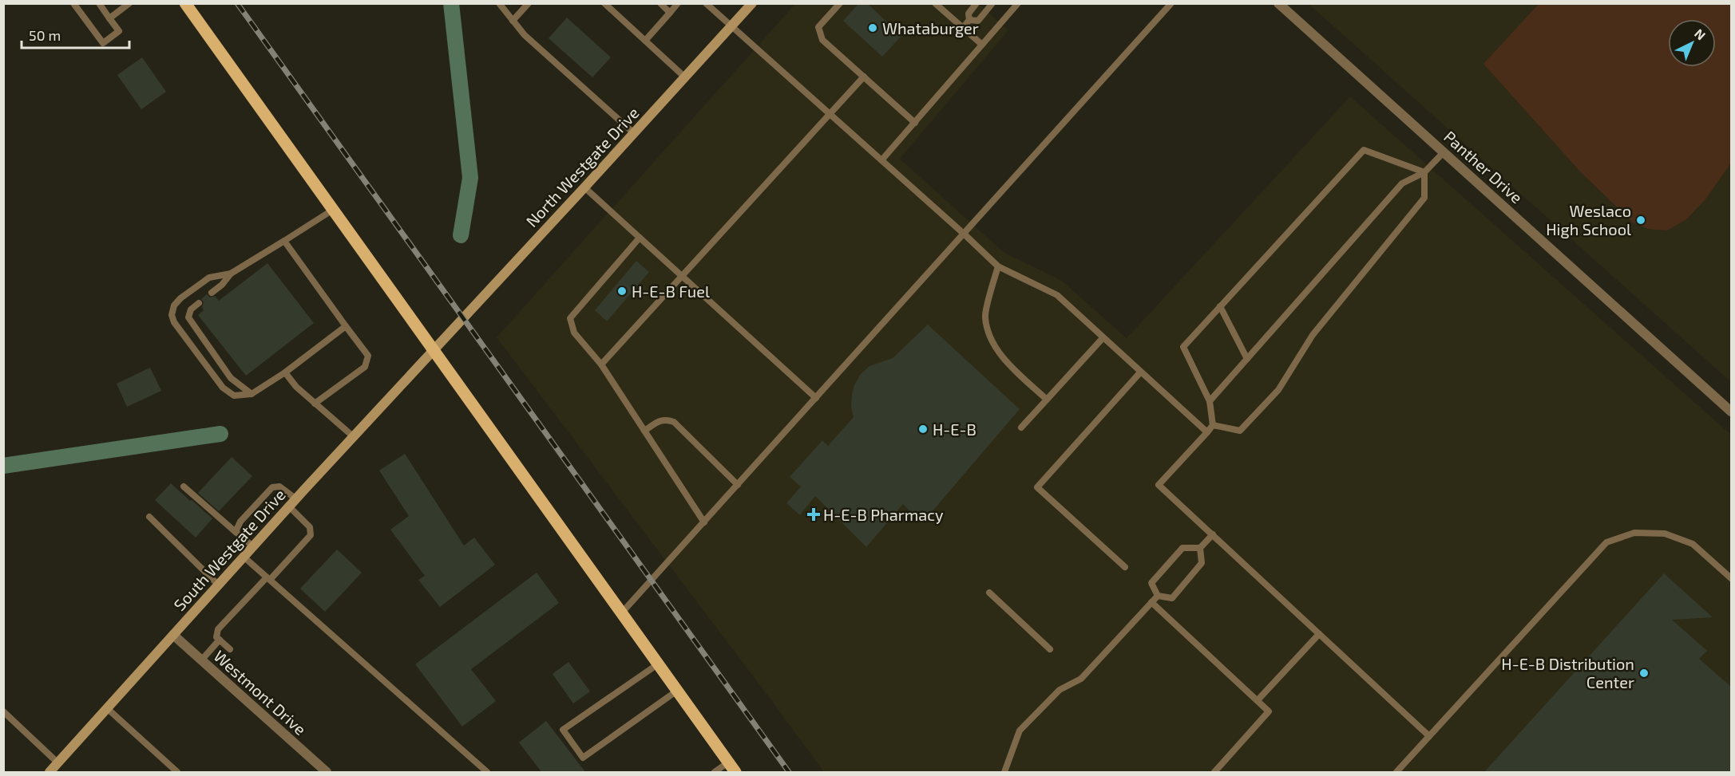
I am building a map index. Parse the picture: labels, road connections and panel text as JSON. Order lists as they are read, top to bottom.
{
  "streets": {
    "street": [
      "North Westgate Drive",
      "Panther Drive",
      "South Westgate Drive",
      "Westmont Drive"
    ]
  },
  "crossings": [
    ["North Westgate Drive", "South Westgate Drive"],
    ["South Westgate Drive", "Westmont Drive"]
  ],
  "places": {
    "other": [
      "Whataburger",
      "Weslaco High School",
      "H-E-B Fuel",
      "H-E-B",
      "H-E-B Distribution Center"
    ],
    "health": ["H-E-B Pharmacy"]
  },
  "scale_bar": "50 m",
  "north": "top right"
}
